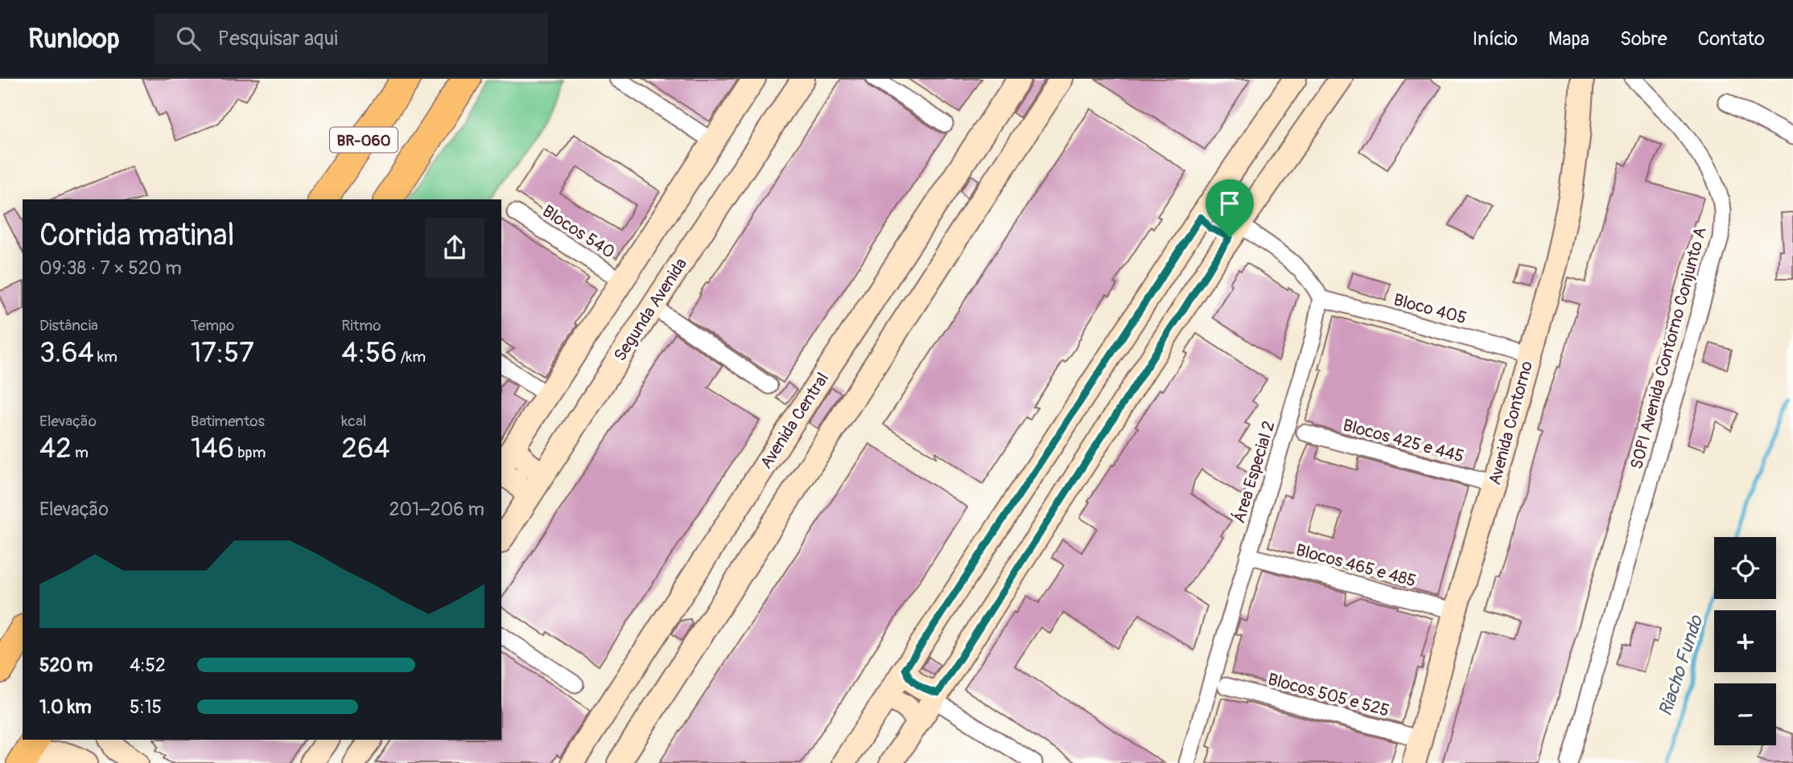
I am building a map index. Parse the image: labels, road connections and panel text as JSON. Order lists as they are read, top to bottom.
{
  "streets": {
    "highway": ["BR-060"],
    "street": [
      "Blocos 540",
      "Bloco 405",
      "Segunda Avenida",
      "SOPI Avenida Contorno Conjunto A",
      "Avenida Central",
      "Avenida Contorno",
      "Blocos 425 e 445",
      "Área Especial 2",
      "Blocos 465 e 485",
      "Blocos 505 e 525"
    ]
  },
  "crossings": [
    ["Bloco 405", "Avenida Contorno"],
    ["Bloco 405", "Área Especial 2"],
    ["Avenida Contorno", "Blocos 425 e 445"],
    ["Avenida Contorno", "Blocos 465 e 485"],
    ["Avenida Contorno", "Blocos 505 e 525"],
    ["Área Especial 2", "Blocos 465 e 485"]
  ],
  "water": ["Riacho Fundo"],
  "page": {
    "header": "Runloop",
    "search": "Pesquisar aqui",
    "nav": [
      "Início",
      "Mapa",
      "Sobre",
      "Contato"
    ],
    "heading": ["Corrida matinal", "09:38 · 7 × 520 m"],
    "stats": [
      ["Distância", "3.64 km"],
      ["Tempo", "17:57"],
      ["Ritmo", "4:56 /km"],
      ["Elevação", "42 m"],
      ["Batimentos", "146 bpm"],
      ["kcal", "264"]
    ],
    "chart": ["Elevação", "201–206 m"],
    "map_buttons": ["+", "−"],
    "list": [
      {
        "name": "520 m",
        "note": "4:52"
      },
      {
        "name": "1.0 km",
        "note": "5:15"
      }
    ]
  }
}
